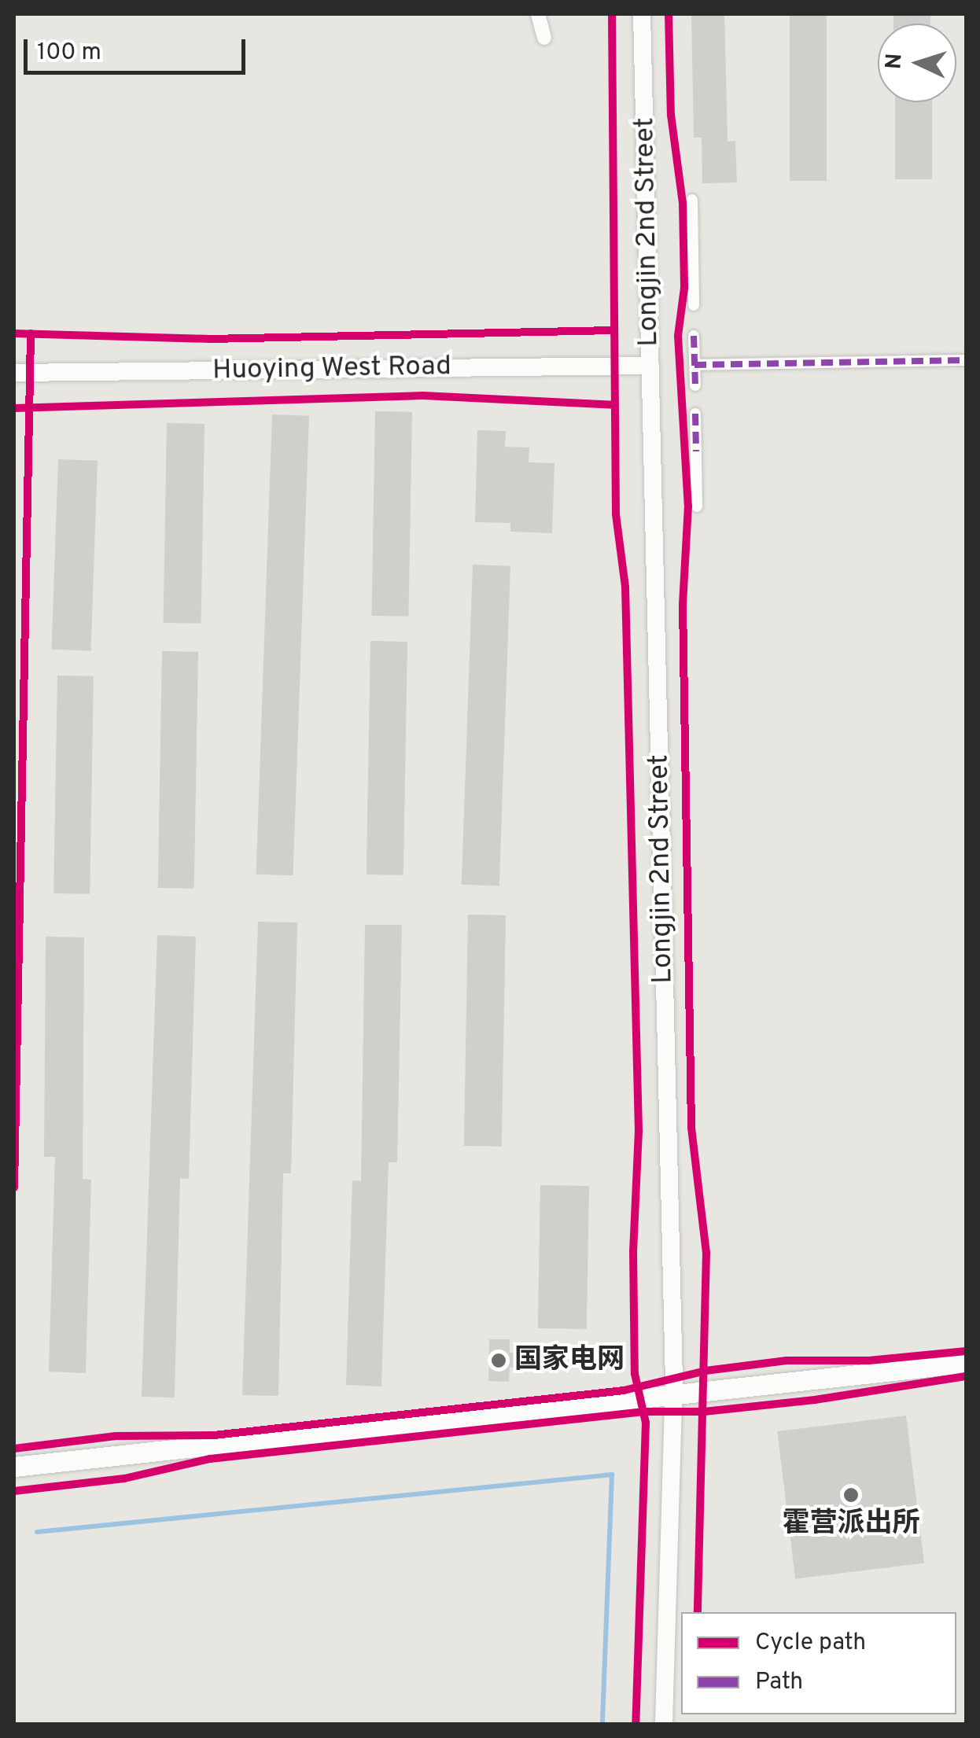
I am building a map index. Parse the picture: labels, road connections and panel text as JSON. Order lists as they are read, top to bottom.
{
  "streets": {
    "street": ["Longjin 2nd Street", "Huoying West Road"]
  },
  "crossings": [
    ["Longjin 2nd Street", "Huoying West Road"]
  ],
  "places": ["国家电网", "霍营派出所"],
  "legend": ["Cycle path", "Path"],
  "scale_bar": "100 m",
  "north": "left"
}
